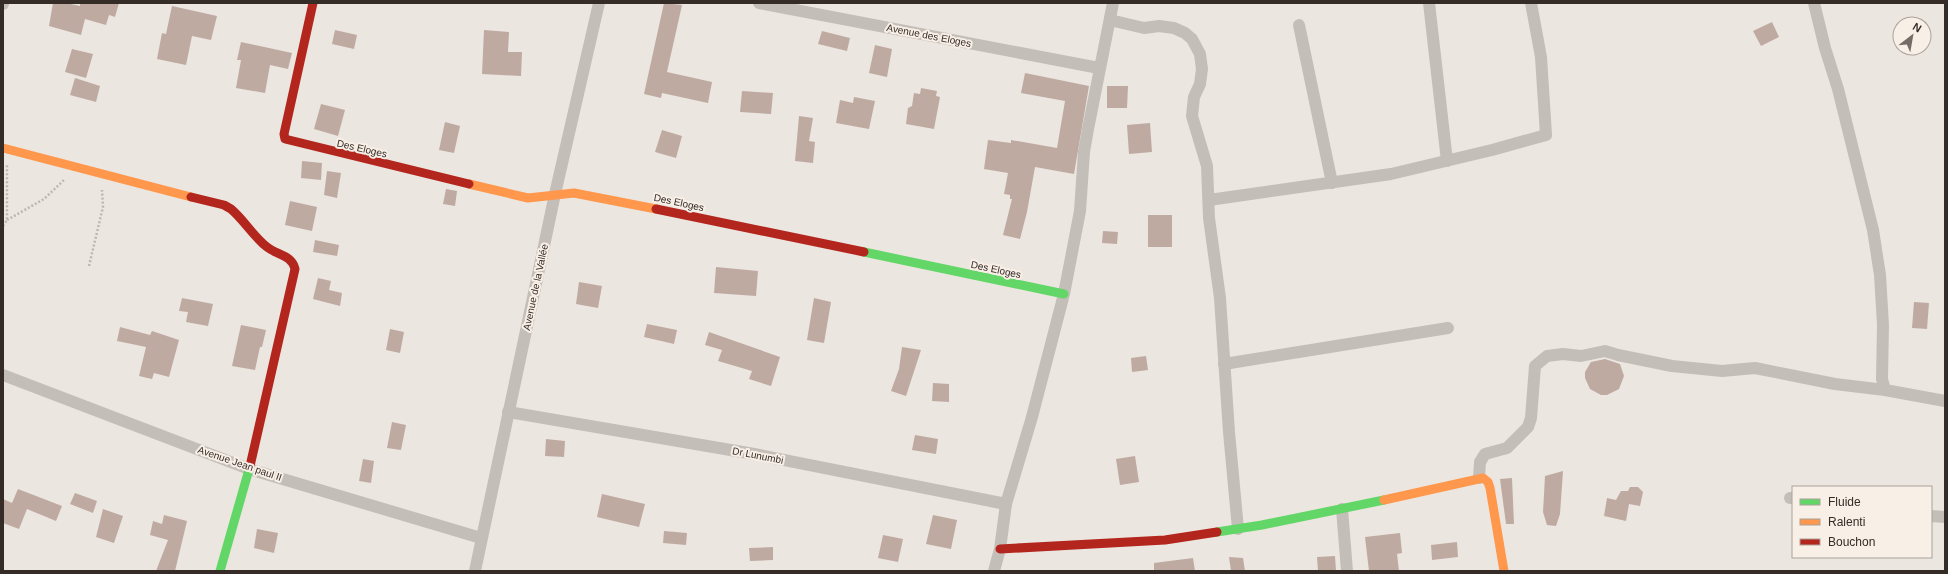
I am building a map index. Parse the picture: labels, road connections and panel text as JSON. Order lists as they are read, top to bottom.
{
  "streets": {
    "street": [
      "Avenue des Eloges",
      "Des Eloges",
      "Avenue de la Vallée",
      "Dr Lunumbi",
      "Avenue Jean paul II"
    ]
  },
  "crossings": [
    ["Des Eloges", "Avenue de la Vallée"],
    ["Avenue de la Vallée", "Dr Lunumbi"],
    ["Avenue de la Vallée", "Avenue Jean paul II"]
  ],
  "legend": ["Fluide", "Ralenti", "Bouchon"],
  "north": "top right"
}
